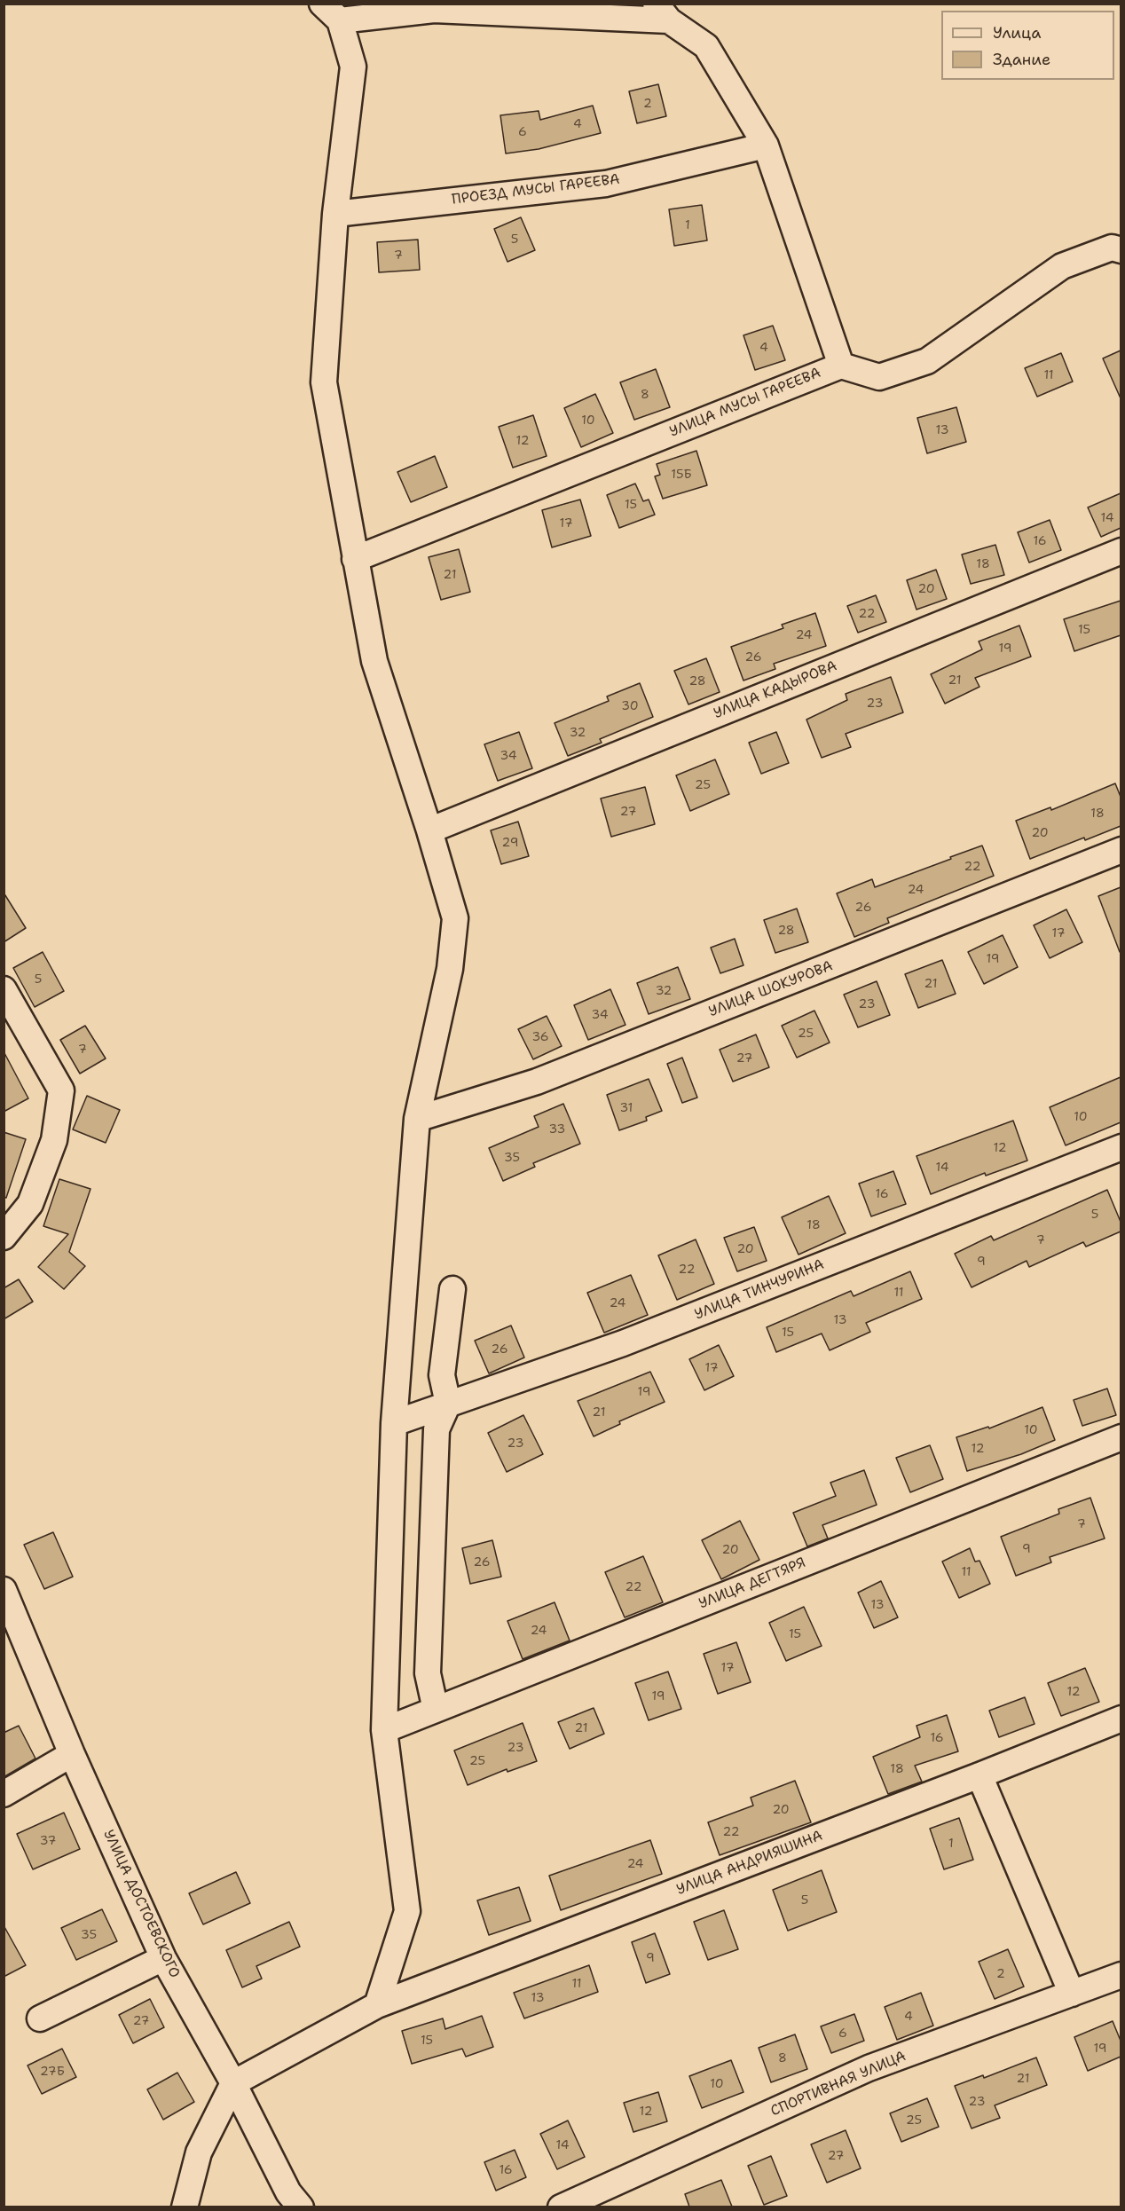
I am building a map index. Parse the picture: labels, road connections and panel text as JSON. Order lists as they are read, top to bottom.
{
  "streets": {
    "street": [
      "ПРОЕЗД МУСЫ ГАРЕЕВА",
      "УЛИЦА МУСЫ ГАРЕЕВА",
      "УЛИЦА КАДЫРОВА",
      "УЛИЦА ШОКУРОВА",
      "УЛИЦА ТИНЧУРИНА",
      "УЛИЦА ДЕГТЯРЯ",
      "УЛИЦА АНДРИЯШИНА",
      "УЛИЦА ДОСТОЕВСКОГО",
      "СПОРТИВНАЯ УЛИЦА"
    ]
  },
  "crossings": [
    ["УЛИЦА АНДРИЯШИНА", "УЛИЦА ДОСТОЕВСКОГО"]
  ],
  "house_numbers": [
    "2",
    "4",
    "6",
    "1",
    "5",
    "7",
    "4",
    "11",
    "8",
    "10",
    "13",
    "12",
    "15Б",
    "15",
    "14",
    "17",
    "16",
    "18",
    "21",
    "20",
    "22",
    "15",
    "24",
    "19",
    "26",
    "21",
    "28",
    "23",
    "30",
    "32",
    "34",
    "25",
    "27",
    "18",
    "20",
    "29",
    "22",
    "24",
    "26",
    "28",
    "17",
    "19",
    "5",
    "21",
    "32",
    "23",
    "34",
    "25",
    "36",
    "7",
    "27",
    "31",
    "10",
    "33",
    "12",
    "35",
    "14",
    "16",
    "5",
    "18",
    "7",
    "20",
    "9",
    "22",
    "11",
    "24",
    "13",
    "15",
    "26",
    "17",
    "19",
    "21",
    "10",
    "23",
    "12",
    "7",
    "9",
    "20",
    "26",
    "11",
    "22",
    "13",
    "24",
    "15",
    "17",
    "12",
    "19",
    "21",
    "16",
    "23",
    "25",
    "18",
    "20",
    "22",
    "37",
    "1",
    "24",
    "5",
    "35",
    "9",
    "2",
    "11",
    "13",
    "4",
    "27",
    "6",
    "15",
    "19",
    "8",
    "27Б",
    "21",
    "10",
    "23",
    "12",
    "25",
    "14",
    "27",
    "16"
  ],
  "legend": ["Улица", "Здание"]
}
